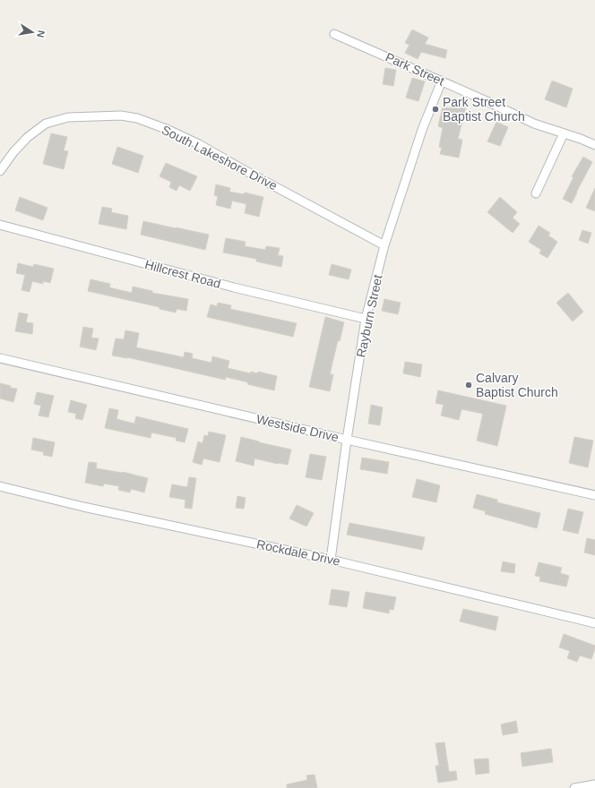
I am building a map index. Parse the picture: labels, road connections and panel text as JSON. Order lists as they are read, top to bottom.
{
  "streets": {
    "street": [
      "Park Street",
      "South Lakeshore Drive",
      "Hillcrest Road",
      "Rayburn Street",
      "Westside Drive",
      "Rockdale Drive"
    ]
  },
  "crossings": [
    ["Park Street", "Rayburn Street"],
    ["South Lakeshore Drive", "Rayburn Street"],
    ["Hillcrest Road", "Rayburn Street"],
    ["Rayburn Street", "Westside Drive"],
    ["Rayburn Street", "Rockdale Drive"]
  ],
  "places": ["Park Street Baptist Church", "Calvary Baptist Church"],
  "north": "right"
}
